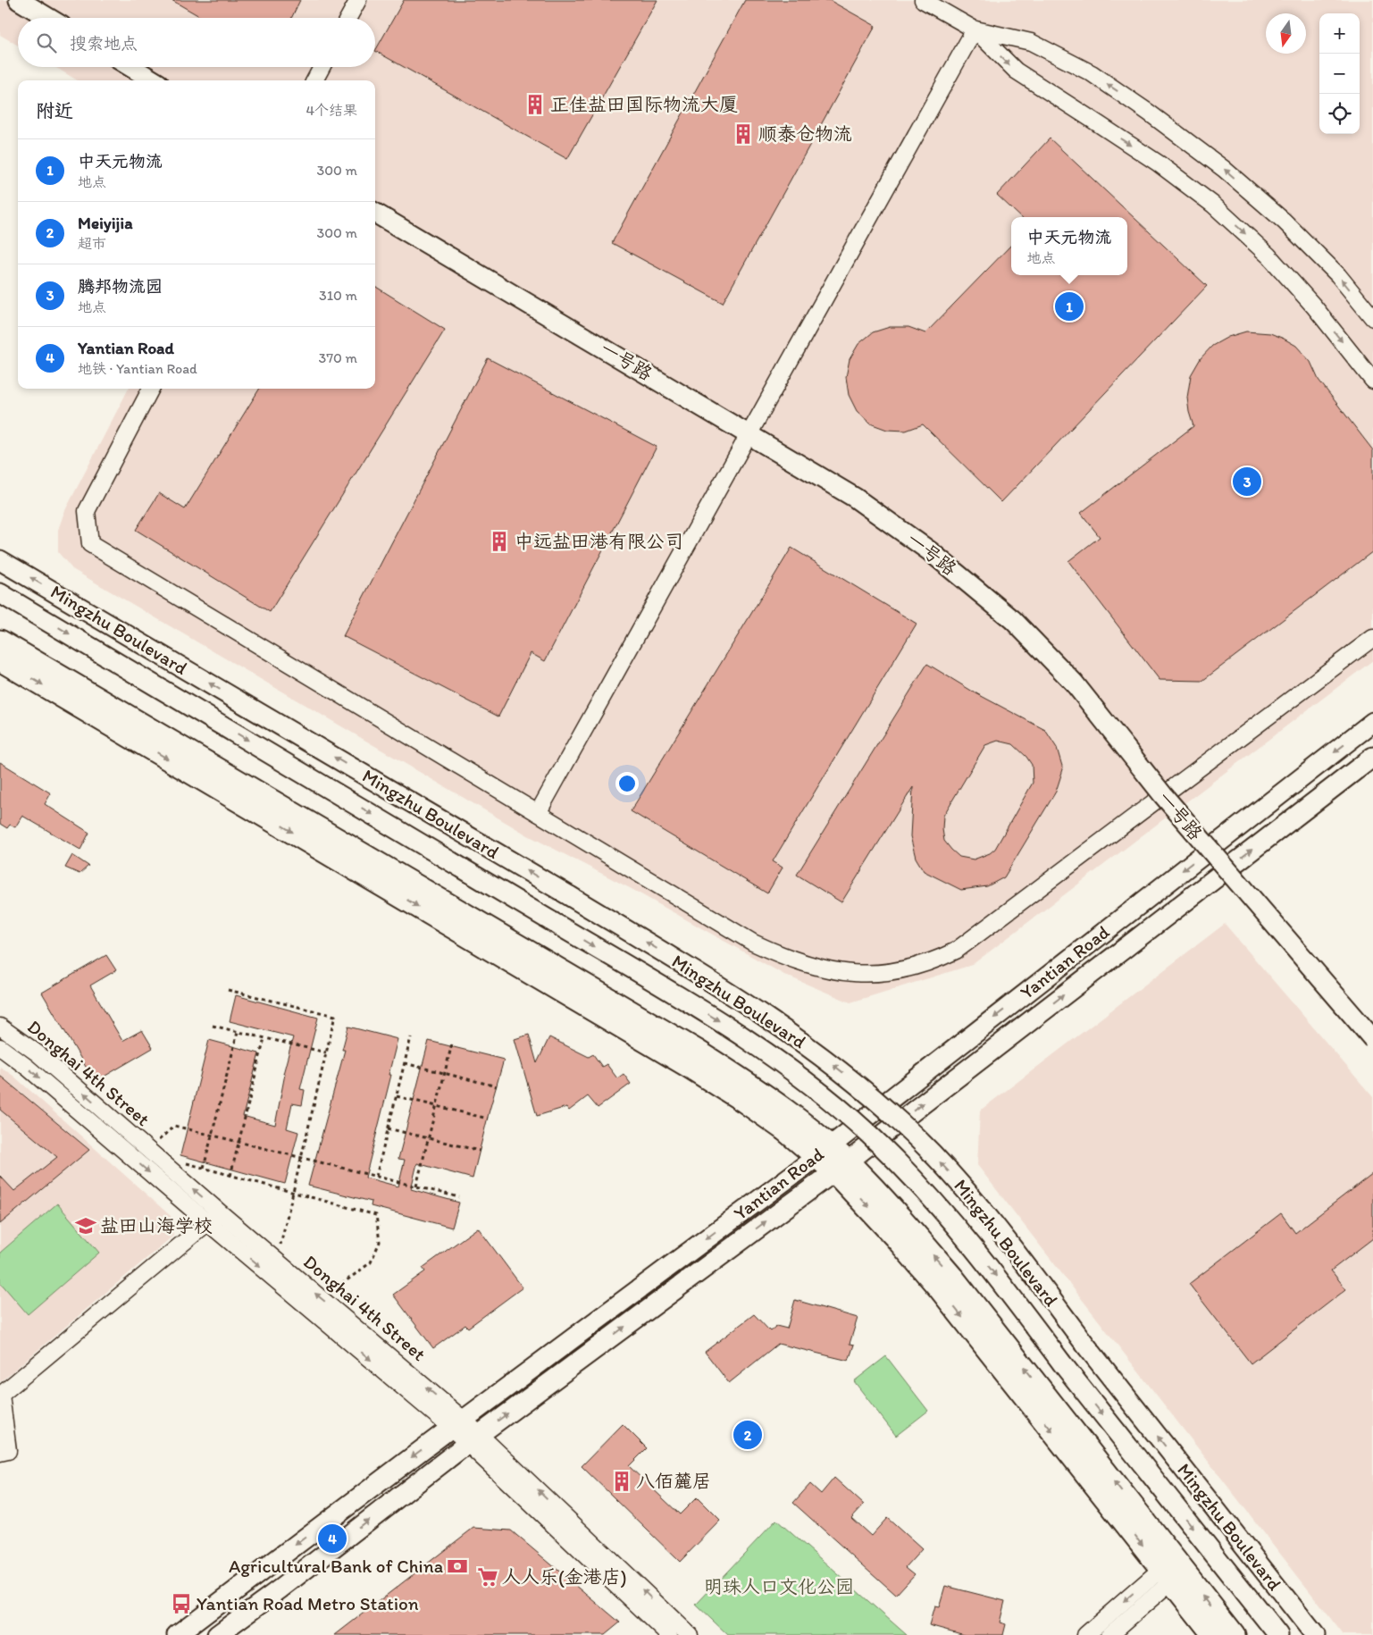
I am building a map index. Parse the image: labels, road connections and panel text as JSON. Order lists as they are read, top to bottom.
{
  "streets": {
    "street": [
      "一号路",
      "Mingzhu Boulevard",
      "Yantian Road",
      "Donghai 4th Street"
    ]
  },
  "crossings": [
    ["Yantian Road", "Donghai 4th Street"]
  ],
  "parks": ["明珠人口文化公园"],
  "places": {
    "building": [
      "正佳盐田国际物流大厦",
      "顺泰仓物流",
      "中远盐田港有限公司",
      "八佰麓居"
    ],
    "school or university": ["盐田山海学校"],
    "bank": ["Agricultural Bank of China"],
    "supermarket": ["人人乐(金港店)"],
    "bus stop": ["Yantian Road Metro Station"]
  },
  "north": "bottom",
  "page": {
    "map_buttons": ["+", "−"],
    "search": "搜索地点",
    "heading": ["附近", "4个结果"],
    "list": [
      {
        "mark": "1",
        "name": "中天元物流",
        "note": "地点",
        "value": "300 m"
      },
      {
        "mark": "2",
        "name": "Meiyijia",
        "note": "超市",
        "value": "300 m"
      },
      {
        "mark": "3",
        "name": "腾邦物流园",
        "note": "地点",
        "value": "310 m"
      },
      {
        "mark": "4",
        "name": "Yantian Road",
        "note": "地铁 · Yantian Road",
        "value": "370 m"
      }
    ],
    "popup": ["中天元物流", "地点"],
    "pins": [
      "1",
      "3",
      "2",
      "4"
    ]
  }
}
